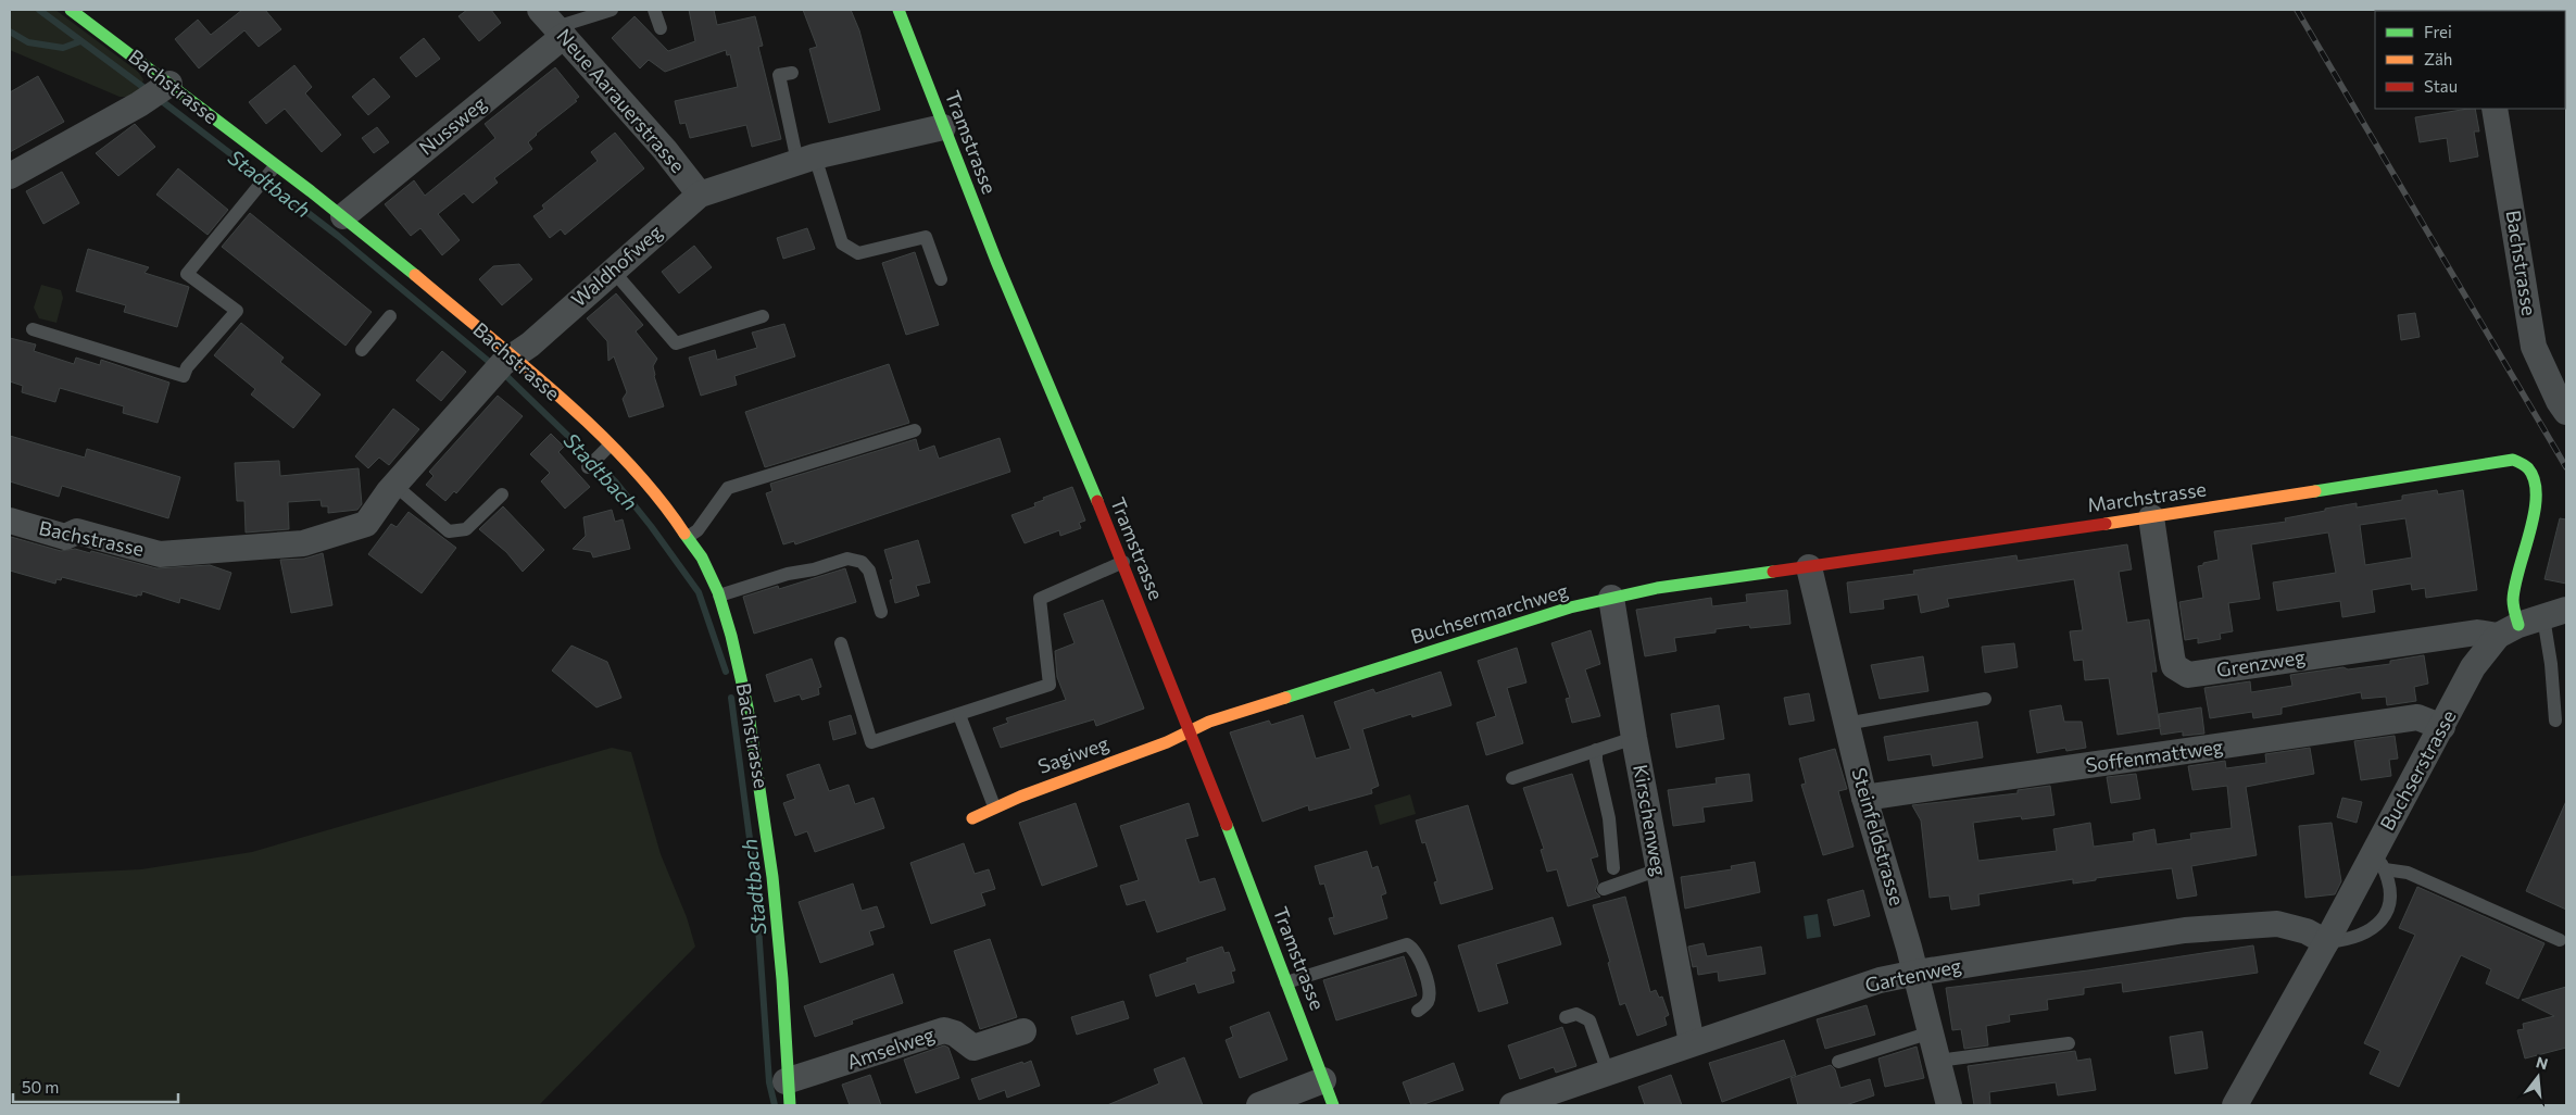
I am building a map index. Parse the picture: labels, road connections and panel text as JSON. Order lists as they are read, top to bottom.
{
  "streets": {
    "street": [
      "Bachstrasse",
      "Neue Aarauerstrasse",
      "Nussweg",
      "Tramstrasse",
      "Waldhofweg",
      "Marchstrasse",
      "Buchsermarchweg",
      "Grenzweg",
      "Sagiweg",
      "Soffenmattweg",
      "Buchserstrasse",
      "Kirschenweg",
      "Steinfeldstrasse",
      "Gartenweg",
      "Amselweg"
    ]
  },
  "crossings": [
    ["Bachstrasse", "Nussweg"],
    ["Bachstrasse", "Waldhofweg"],
    ["Bachstrasse", "Amselweg"],
    ["Neue Aarauerstrasse", "Nussweg"],
    ["Neue Aarauerstrasse", "Waldhofweg"],
    ["Tramstrasse", "Waldhofweg"],
    ["Tramstrasse", "Buchsermarchweg"],
    ["Tramstrasse", "Sagiweg"],
    ["Marchstrasse", "Buchsermarchweg"],
    ["Marchstrasse", "Grenzweg"],
    ["Marchstrasse", "Buchserstrasse"],
    ["Marchstrasse", "Steinfeldstrasse"],
    ["Buchsermarchweg", "Sagiweg"],
    ["Buchsermarchweg", "Kirschenweg"],
    ["Buchsermarchweg", "Steinfeldstrasse"],
    ["Grenzweg", "Buchserstrasse"],
    ["Soffenmattweg", "Buchserstrasse"],
    ["Soffenmattweg", "Steinfeldstrasse"],
    ["Buchserstrasse", "Gartenweg"],
    ["Kirschenweg", "Gartenweg"],
    ["Steinfeldstrasse", "Gartenweg"]
  ],
  "water": ["Stadtbach"],
  "legend": ["Frei", "Zäh", "Stau"],
  "scale_bar": "50 m",
  "north": "top"
}
